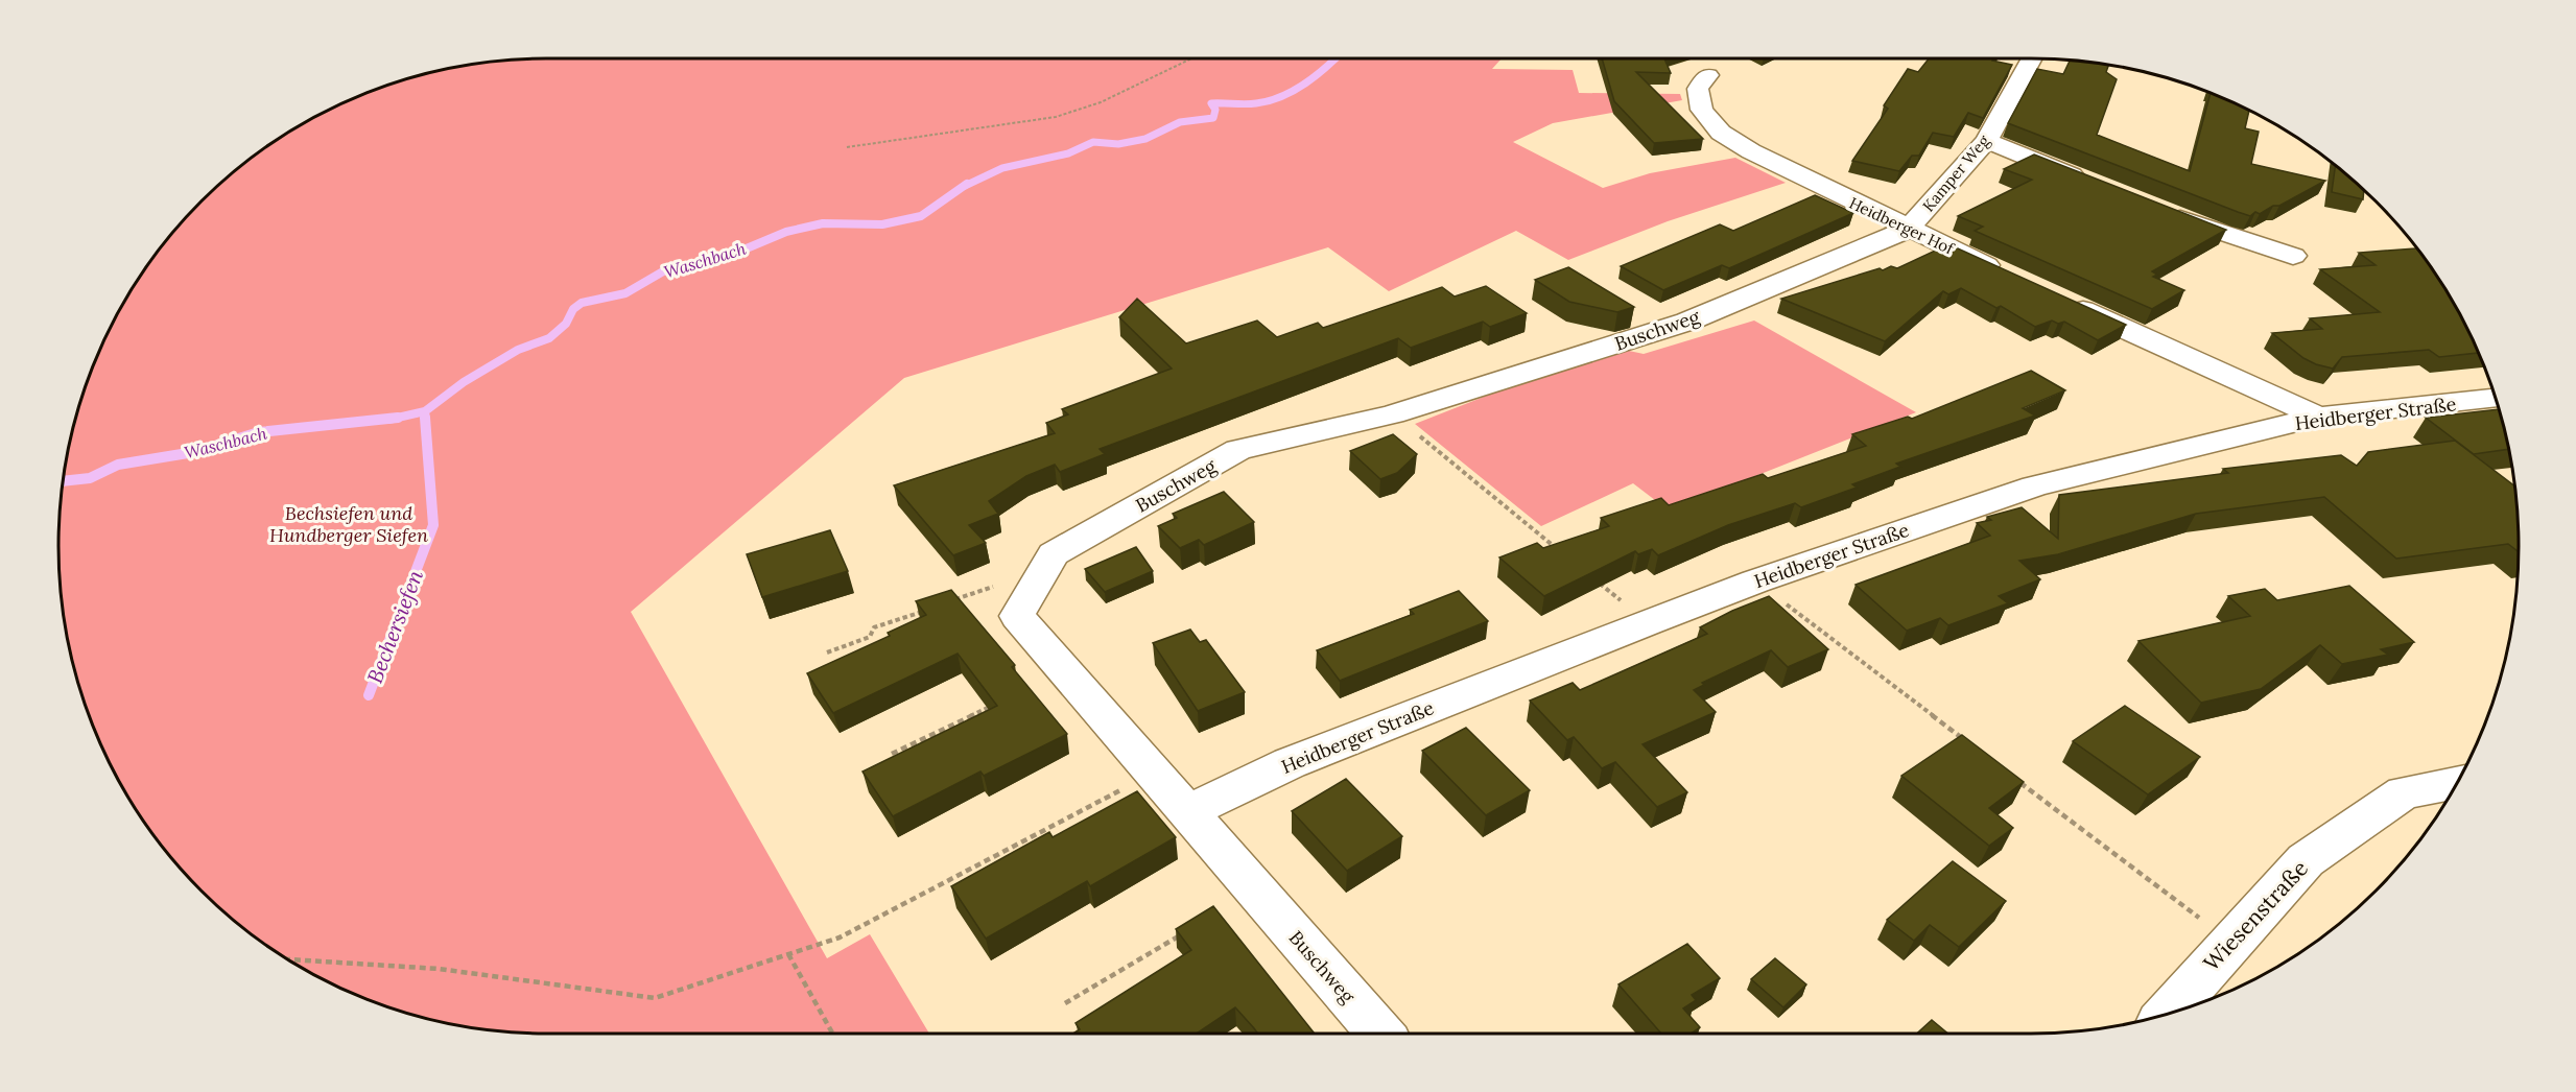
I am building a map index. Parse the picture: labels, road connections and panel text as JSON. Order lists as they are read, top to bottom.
{
  "streets": {
    "street": [
      "Kamper Weg",
      "Heidberger Hof",
      "Buschweg",
      "Heidberger Straße",
      "Wiesenstraße"
    ]
  },
  "crossings": [
    ["Kamper Weg", "Heidberger Hof"],
    ["Kamper Weg", "Buschweg"],
    ["Heidberger Hof", "Buschweg"],
    ["Buschweg", "Heidberger Straße"]
  ],
  "water": ["Waschbach", "Bechersiefen"],
  "parks": ["Bechsiefen und Hundberger Siefen"]
}
